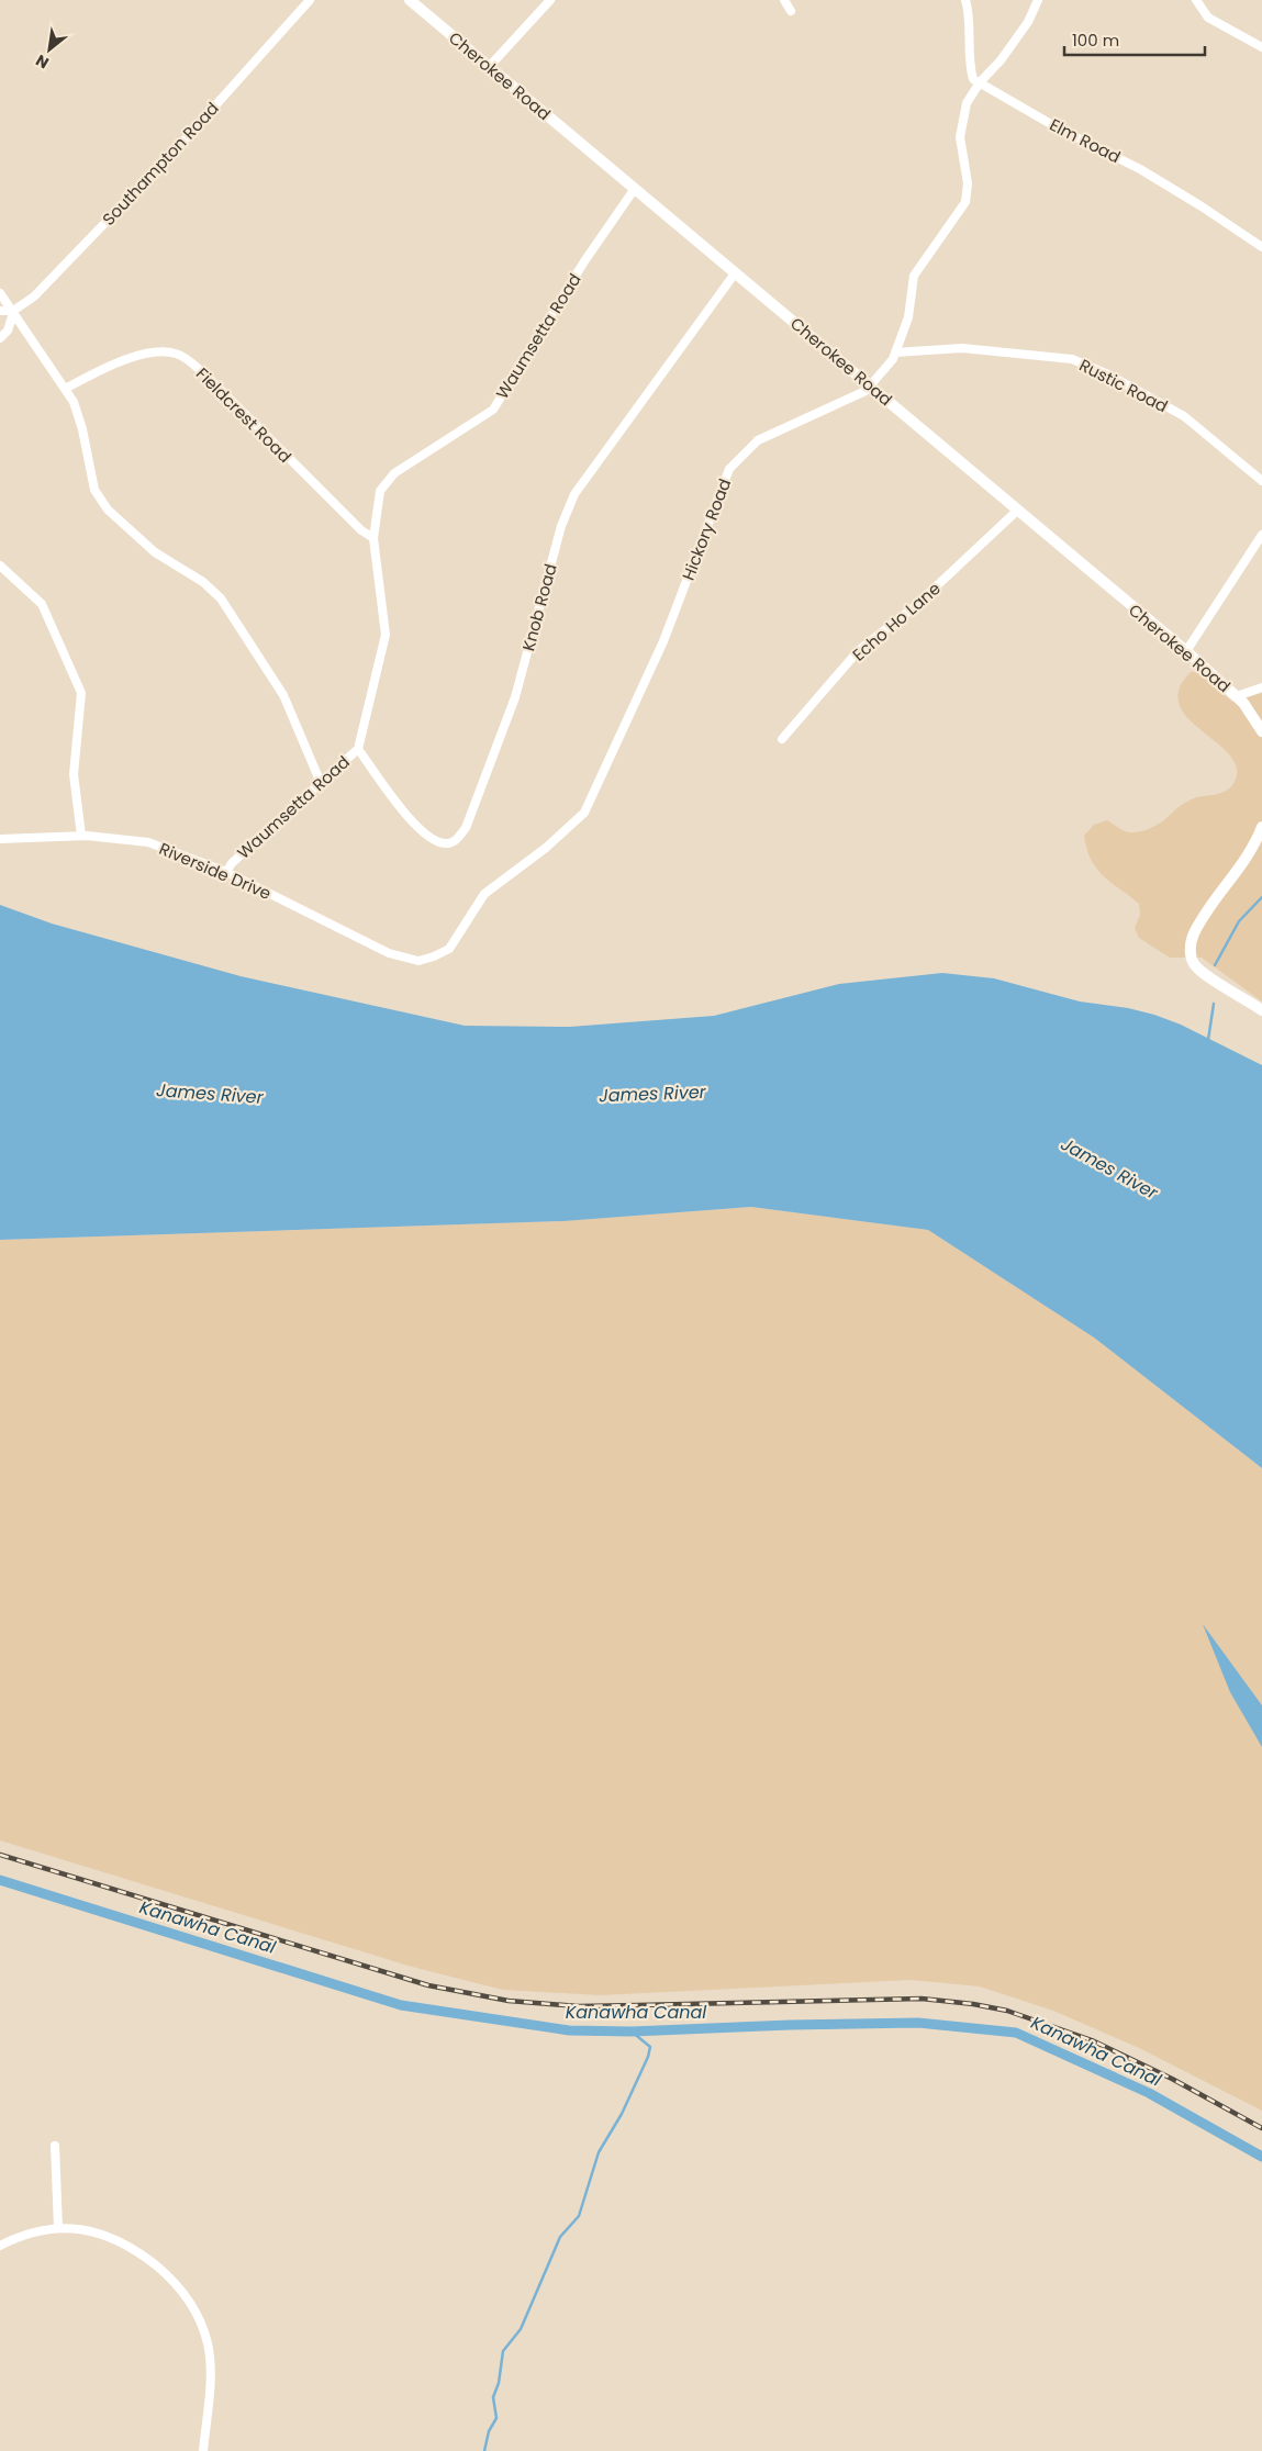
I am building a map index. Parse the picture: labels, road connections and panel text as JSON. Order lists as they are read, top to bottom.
{
  "streets": {
    "street": [
      "Cherokee Road",
      "Elm Road",
      "Southampton Road",
      "Waumsetta Road",
      "Rustic Road",
      "Fieldcrest Road",
      "Hickory Road",
      "Knob Road",
      "Echo Ho Lane",
      "Riverside Drive"
    ]
  },
  "crossings": [
    ["Cherokee Road", "Waumsetta Road"],
    ["Cherokee Road", "Hickory Road"],
    ["Cherokee Road", "Knob Road"],
    ["Cherokee Road", "Echo Ho Lane"],
    ["Elm Road", "Hickory Road"],
    ["Waumsetta Road", "Fieldcrest Road"],
    ["Waumsetta Road", "Knob Road"],
    ["Waumsetta Road", "Riverside Drive"],
    ["Rustic Road", "Hickory Road"],
    ["Hickory Road", "Riverside Drive"]
  ],
  "water": ["James River", "Kanawha Canal"],
  "scale_bar": "100 m",
  "north": "bottom left"
}
